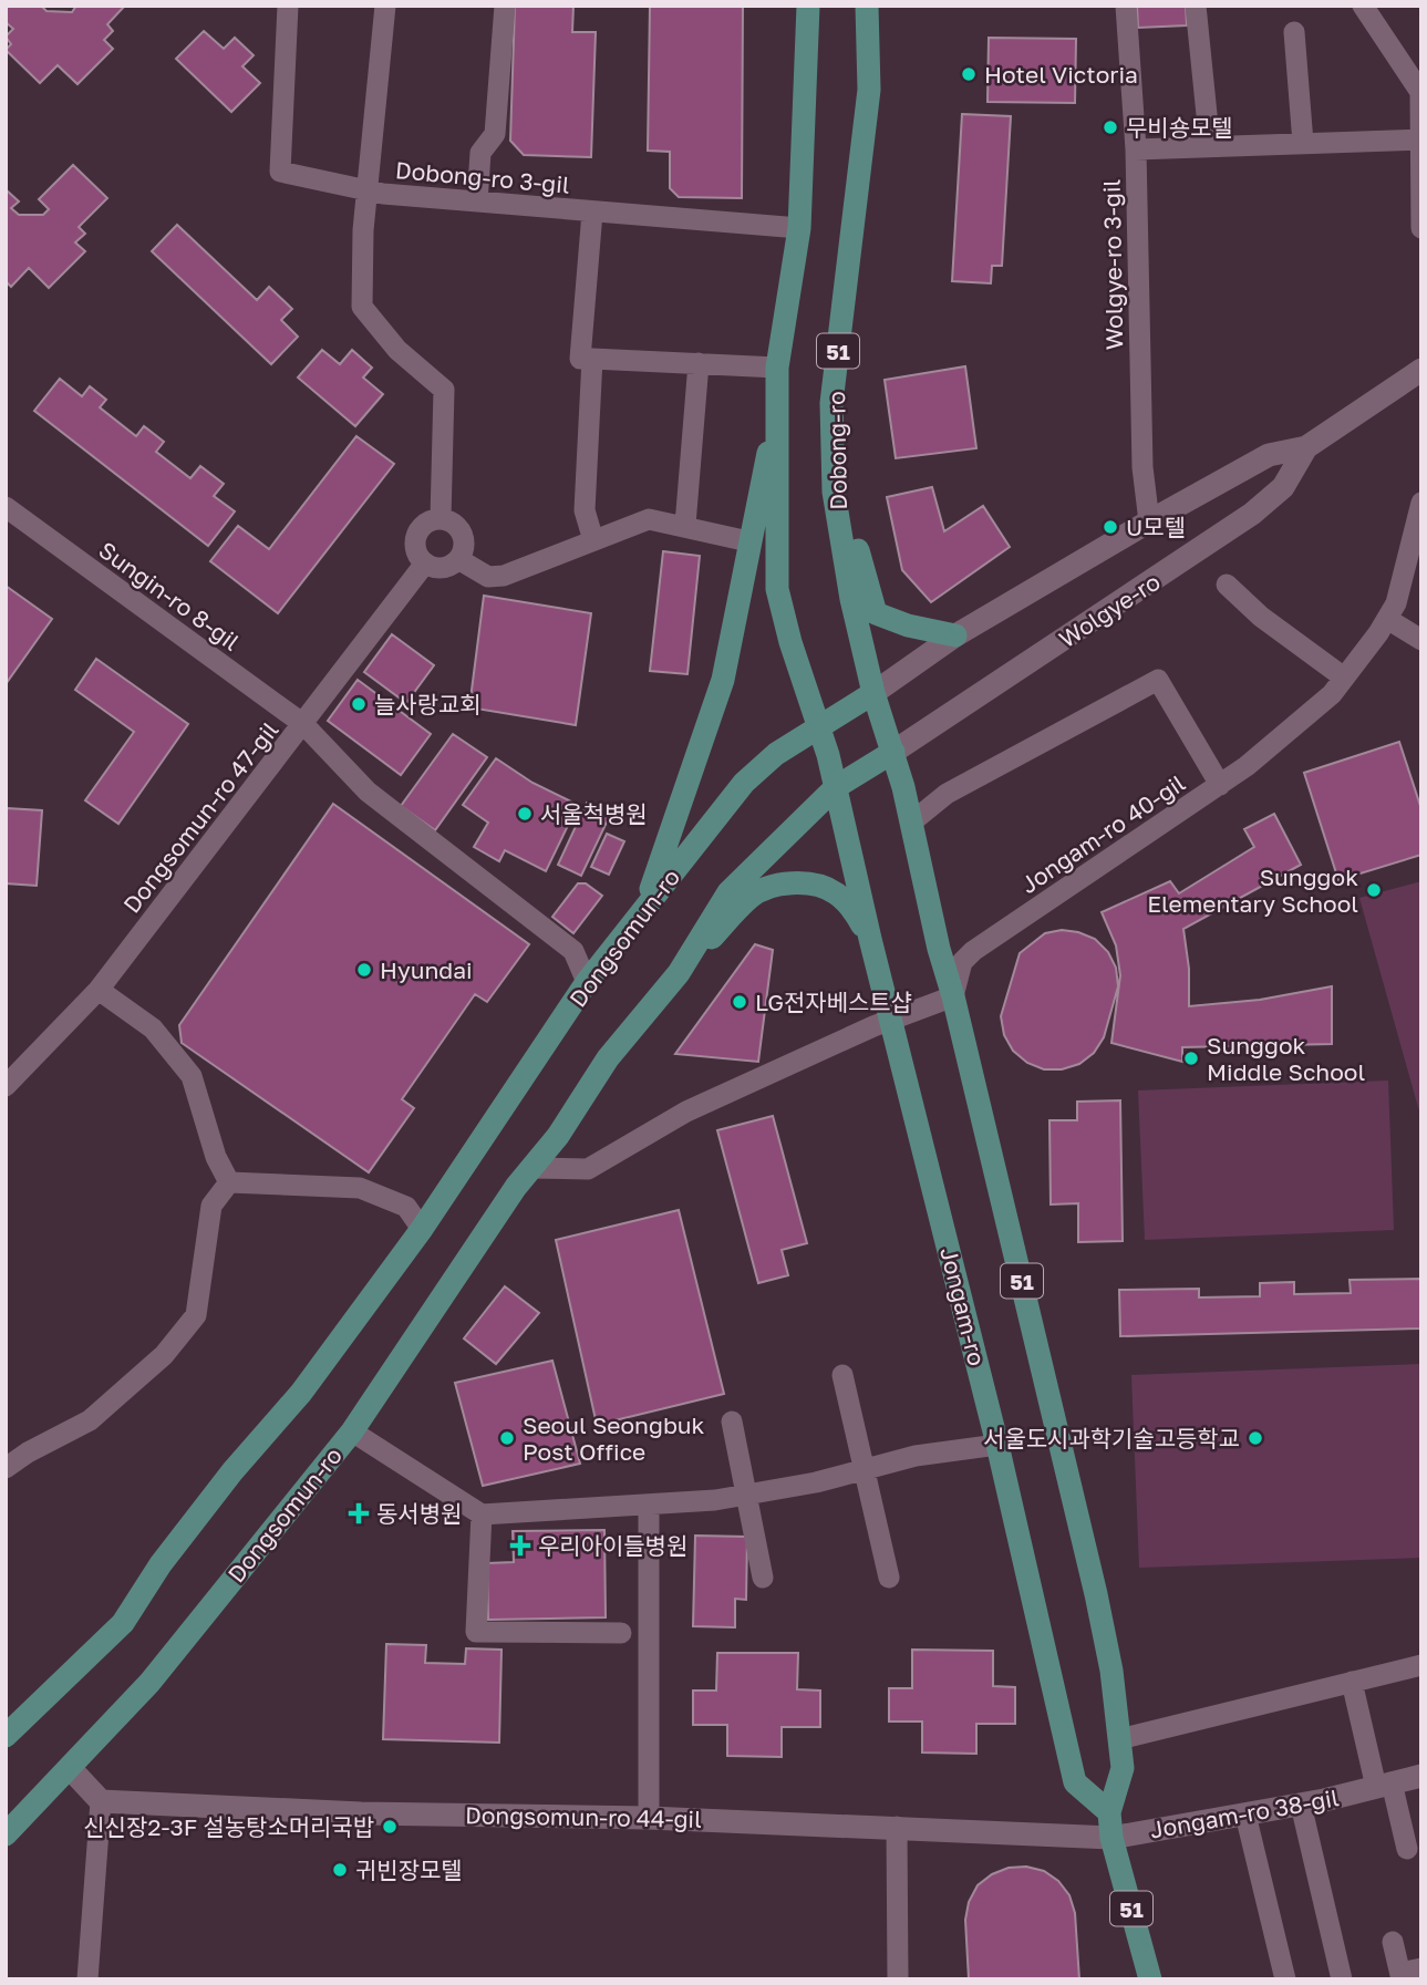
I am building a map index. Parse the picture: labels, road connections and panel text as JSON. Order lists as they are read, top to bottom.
{
  "streets": {
    "main road": [
      "51",
      "Dobong-ro",
      "Dongsomun-ro",
      "Jongam-ro"
    ],
    "street": [
      "Dobong-ro 3-gil",
      "Wolgye-ro 3-gil",
      "Sungin-ro 8-gil",
      "Wolgye-ro",
      "Dongsomun-ro 47-gil",
      "Jongam-ro 40-gil",
      "Jongam-ro 38-gil",
      "Dongsomun-ro 44-gil"
    ]
  },
  "crossings": [
    ["Dobong-ro 3-gil", "51"],
    ["Wolgye-ro 3-gil", "Wolgye-ro"],
    ["51", "Dobong-ro"],
    ["51", "Wolgye-ro"],
    ["51", "Jongam-ro 40-gil"],
    ["51", "Dongsomun-ro"],
    ["51", "Jongam-ro"],
    ["51", "Jongam-ro 38-gil"],
    ["51", "Dongsomun-ro 44-gil"],
    ["Dobong-ro", "Wolgye-ro"],
    ["Dobong-ro", "Dongsomun-ro"],
    ["Sungin-ro 8-gil", "Dongsomun-ro 47-gil"],
    ["Wolgye-ro", "Dongsomun-ro"],
    ["Dongsomun-ro 47-gil", "Dongsomun-ro"],
    ["Dongsomun-ro", "Jongam-ro"],
    ["Jongam-ro 38-gil", "Dongsomun-ro 44-gil"]
  ],
  "places": {
    "other": [
      "Hotel Victoria",
      "무비숑모텔",
      "U모텔",
      "늘사랑교회",
      "서울척병원",
      "Sunggok Elementary School",
      "Hyundai",
      "LG전자베스트샵",
      "Sunggok Middle School",
      "Seoul Seongbuk Post Office",
      "서울도시과학기술고등학교",
      "신신장2-3F 설농탕소머리국밥",
      "귀빈장모텔"
    ],
    "health": ["동서병원", "우리아이들병원"]
  }
}
